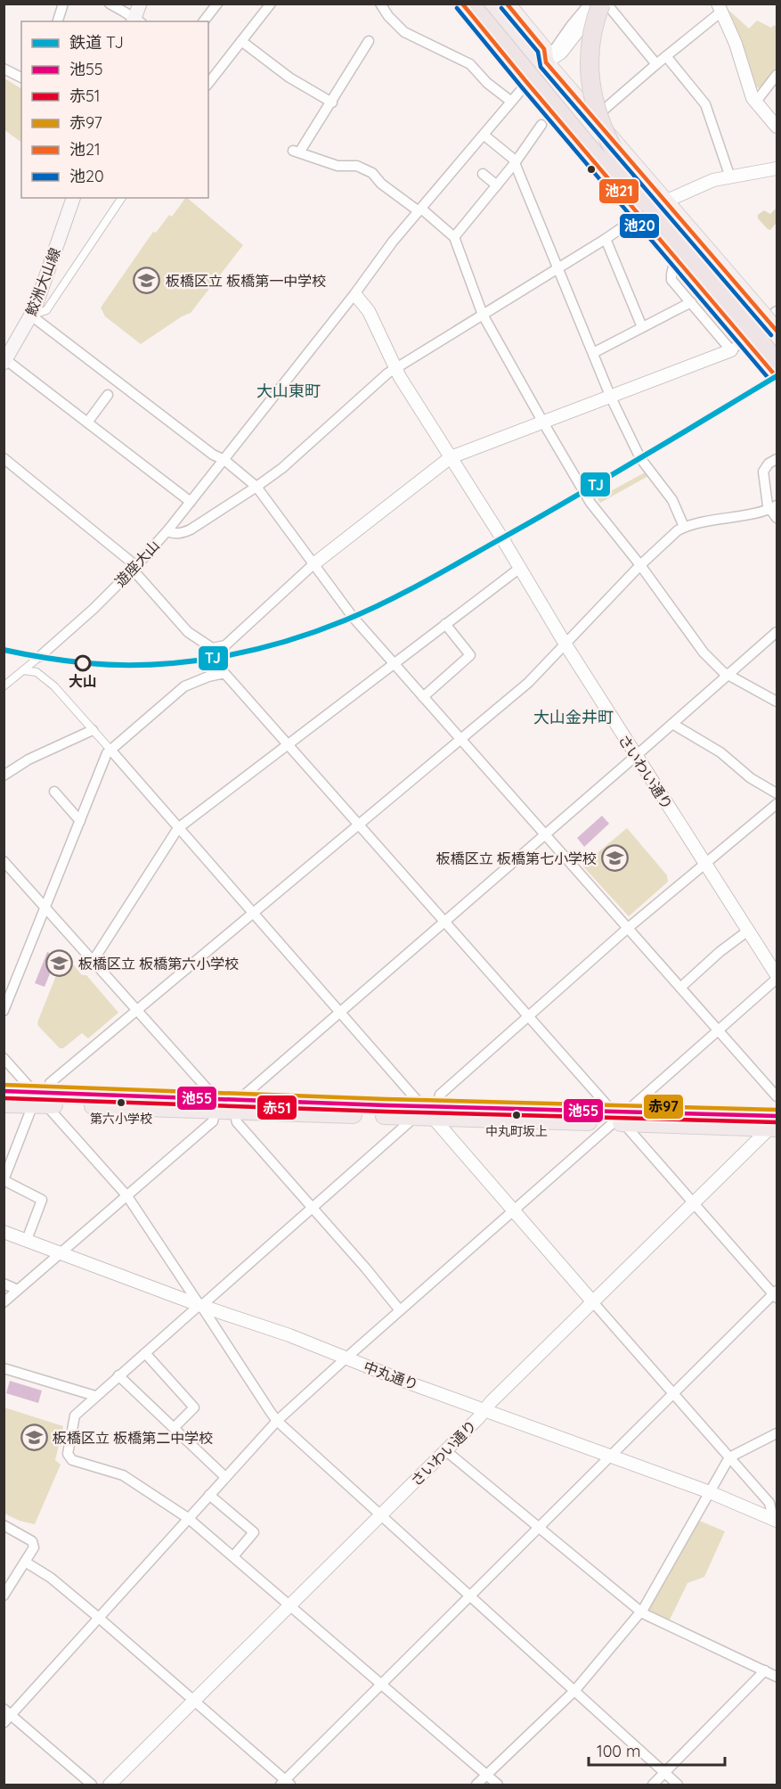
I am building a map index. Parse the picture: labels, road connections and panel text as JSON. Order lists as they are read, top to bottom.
{
  "streets": {
    "main road": ["鮫洲大山線"],
    "street": ["遊座大山", "さいわい通り", "中丸通り"]
  },
  "crossings": [
    ["遊座大山", "さいわい通り"],
    ["さいわい通り", "中丸通り"]
  ],
  "districts": ["大山東町", "大山金井町"],
  "places": {
    "school or university": [
      "板橋区立 板橋第一中学校",
      "板橋区立 板橋第七小学校",
      "板橋区立 板橋第六小学校",
      "板橋区立 板橋第二中学校"
    ],
    "other": ["大山", "第六小学校", "中丸町坂上"]
  },
  "lines": [
    "transit line 池21",
    "transit line 池20",
    "rail line TJ",
    "transit line 赤97",
    "transit line 池55",
    "transit line 赤51"
  ],
  "legend": [
    "鉄道 TJ",
    "池55",
    "赤51",
    "赤97",
    "池21",
    "池20"
  ],
  "scale_bar": "100 m"
}
